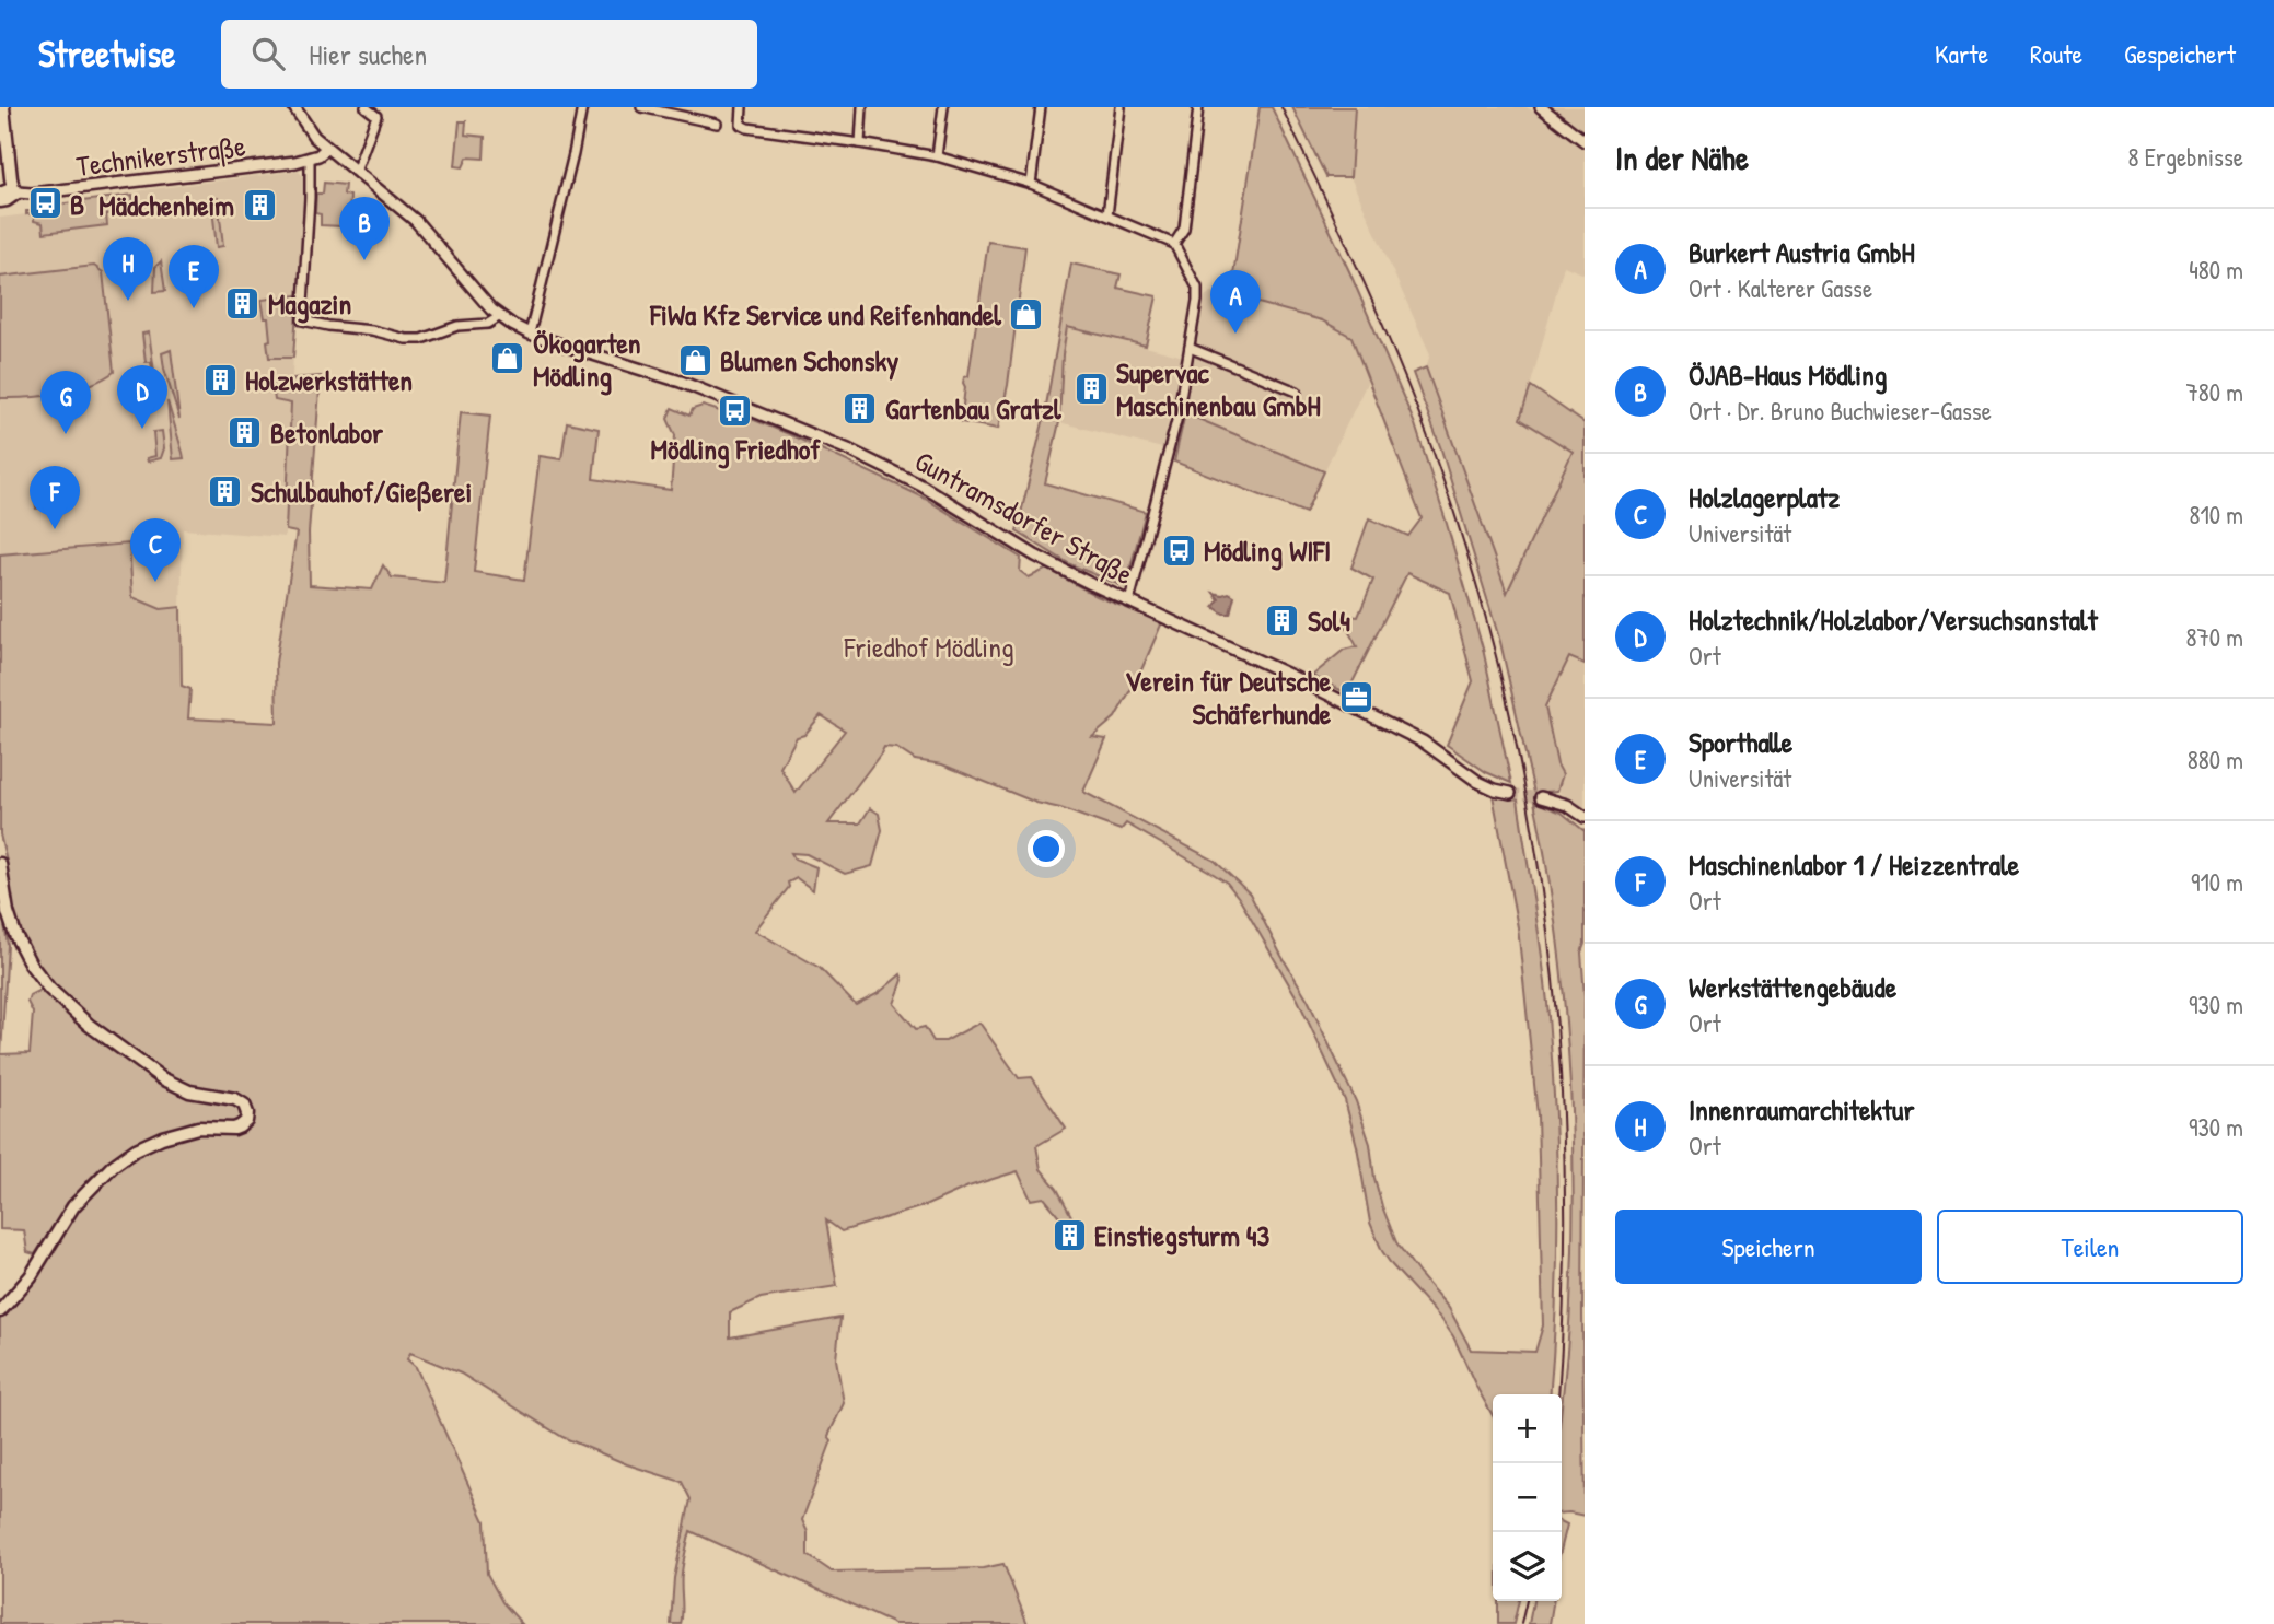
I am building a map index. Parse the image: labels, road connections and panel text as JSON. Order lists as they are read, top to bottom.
{
  "streets": {
    "main road": ["Technikerstraße"],
    "street": ["Guntramsdorfer Straße"]
  },
  "crossings": [
    ["Technikerstraße", "Guntramsdorfer Straße"]
  ],
  "parks": ["Friedhof Mödling"],
  "places": {
    "bus stop": ["B", "Mödling Friedhof", "Mödling WIFI"],
    "building": [
      "Mädchenheim",
      "Magazin",
      "Holzwerkstätten",
      "Supervac Maschinenbau GmbH",
      "Gartenbau Gratzl",
      "Betonlabor",
      "Schulbauhof/Gießerei",
      "Sol4",
      "Einstiegsturm 43"
    ],
    "shop": ["FiWa Kfz Service und Reifenhandel", "Ökogarten Mödling", "Blumen Schonsky"],
    "office": ["Verein für Deutsche Schäferhunde"]
  },
  "page": {
    "header": "Streetwise",
    "search": "Hier suchen",
    "nav": ["Karte", "Route", "Gespeichert"],
    "heading": ["In der Nähe", "8 Ergebnisse"],
    "pins": [
      "B",
      "H",
      "E",
      "A",
      "D",
      "G",
      "F",
      "C"
    ],
    "list": [
      {
        "mark": "A",
        "name": "Burkert Austria GmbH",
        "note": "Ort · Kalterer Gasse",
        "value": "480 m"
      },
      {
        "mark": "B",
        "name": "ÖJAB-Haus Mödling",
        "note": "Ort · Dr. Bruno Buchwieser-Gasse",
        "value": "780 m"
      },
      {
        "mark": "C",
        "name": "Holzlagerplatz",
        "note": "Universität",
        "value": "810 m"
      },
      {
        "mark": "D",
        "name": "Holztechnik/Holzlabor/Versuchsanstalt",
        "note": "Ort",
        "value": "870 m"
      },
      {
        "mark": "E",
        "name": "Sporthalle",
        "note": "Universität",
        "value": "880 m"
      },
      {
        "mark": "F",
        "name": "Maschinenlabor 1 / Heizzentrale",
        "note": "Ort",
        "value": "910 m"
      },
      {
        "mark": "G",
        "name": "Werkstättengebäude",
        "note": "Ort",
        "value": "930 m"
      },
      {
        "mark": "H",
        "name": "Innenraumarchitektur",
        "note": "Ort",
        "value": "930 m"
      }
    ],
    "buttons": ["Speichern", "Teilen"],
    "map_buttons": ["+", "−"]
  }
}
